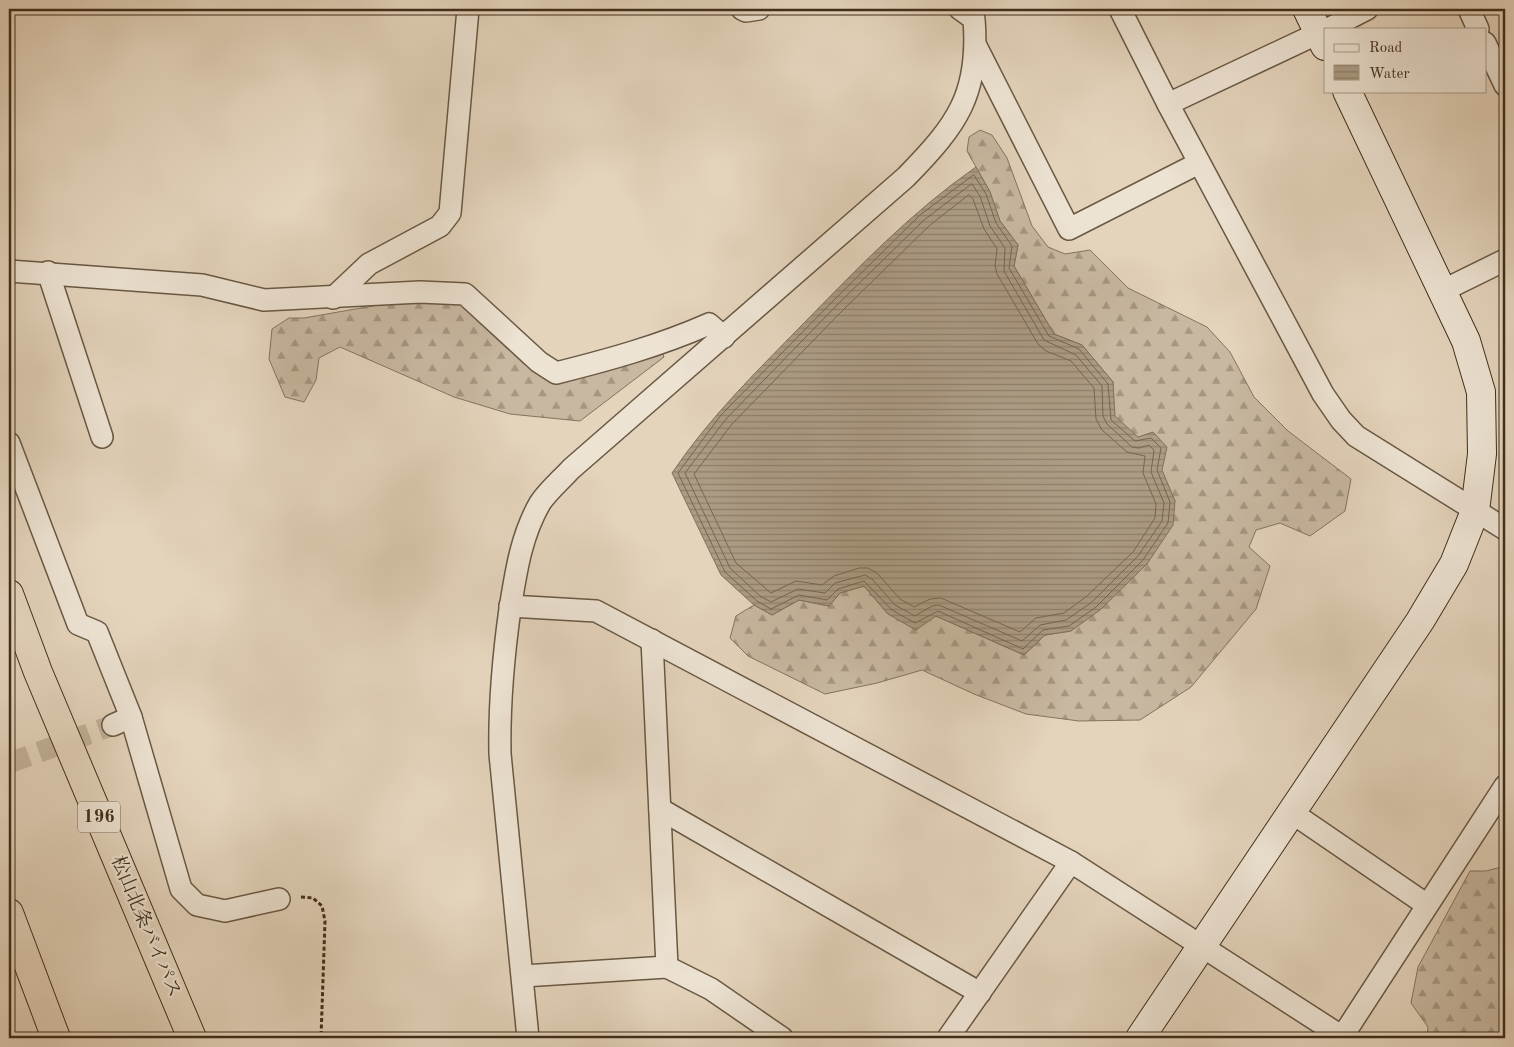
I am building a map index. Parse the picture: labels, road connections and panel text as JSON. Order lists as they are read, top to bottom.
{
  "streets": {
    "highway": ["196", "松山北条バイパス"]
  },
  "legend": ["Road", "Water"]
}
